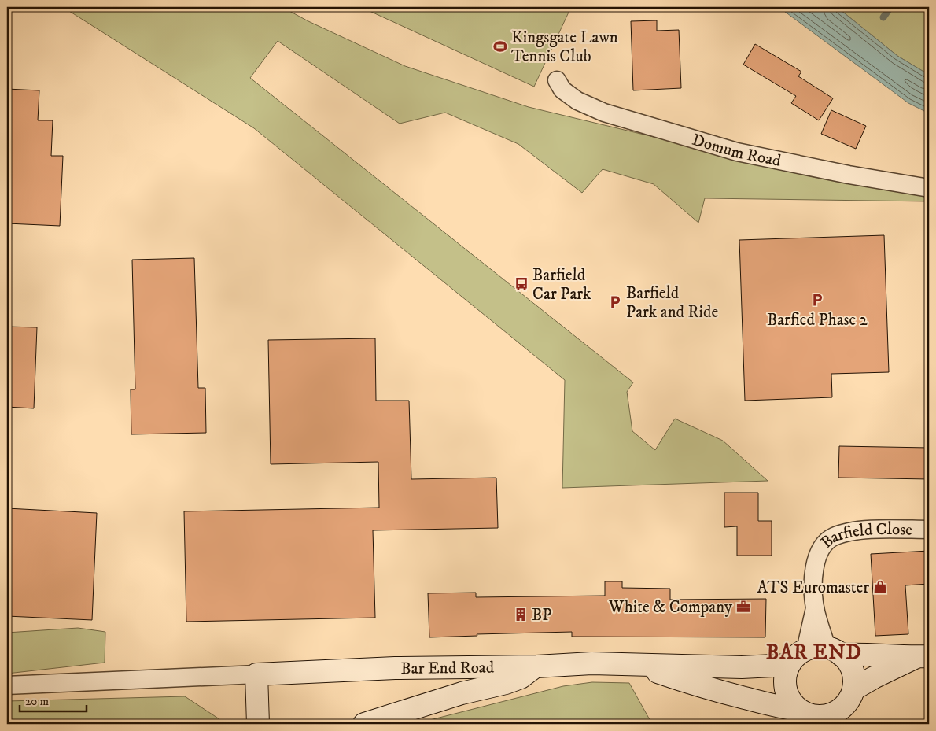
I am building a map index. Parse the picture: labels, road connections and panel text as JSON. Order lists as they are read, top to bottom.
{
  "streets": {
    "main road": ["Bar End Road"],
    "street": ["Domum Road", "Barfield Close"]
  },
  "crossings": [
    ["Barfield Close", "Bar End Road"]
  ],
  "districts": ["BAR END"],
  "places": {
    "sports": ["Kingsgate Lawn Tennis Club"],
    "bus stop": ["Barfield Car Park"],
    "parking": ["Barfied Phase 2", "Barfield Park and Ride"],
    "shop": ["ATS Euromaster"],
    "office": ["White & Company"],
    "building": ["BP"]
  },
  "scale_bar": "20 m"
}
